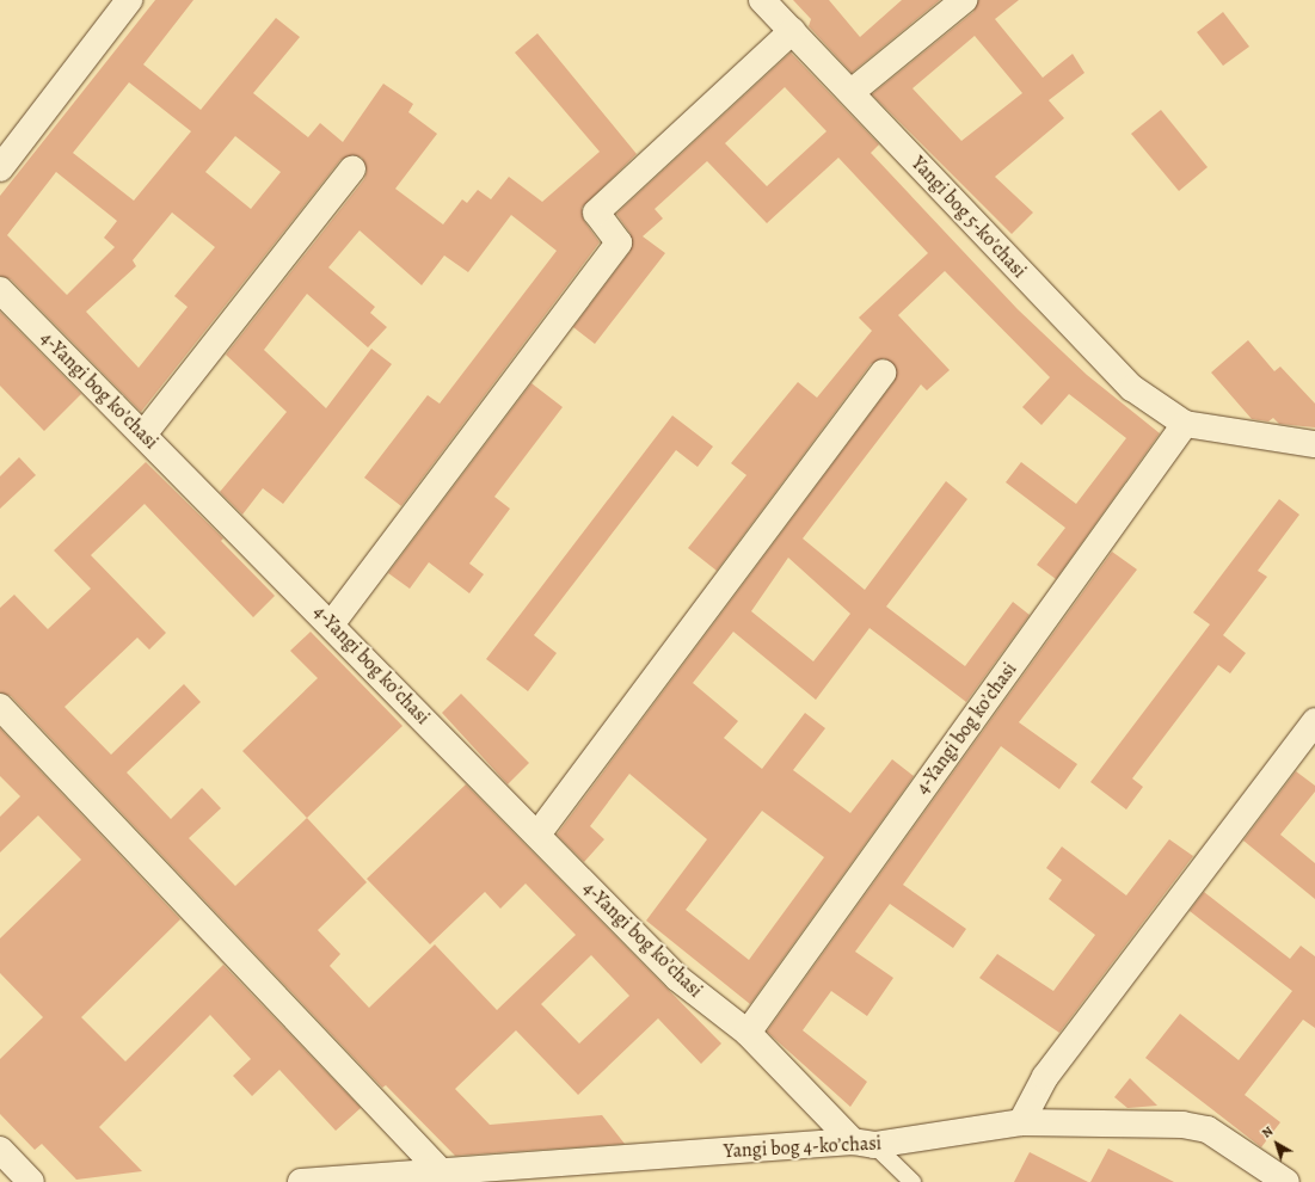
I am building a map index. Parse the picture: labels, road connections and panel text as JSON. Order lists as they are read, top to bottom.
{
  "streets": {
    "street": ["Yangi bog 5-koʼchasi", "4-Yangi bog koʼchasi", "Yangi bog 4-koʼchasi"]
  },
  "crossings": [
    ["Yangi bog 5-koʼchasi", "4-Yangi bog koʼchasi"],
    ["4-Yangi bog koʼchasi", "Yangi bog 4-koʼchasi"]
  ],
  "north": "top left"
}
